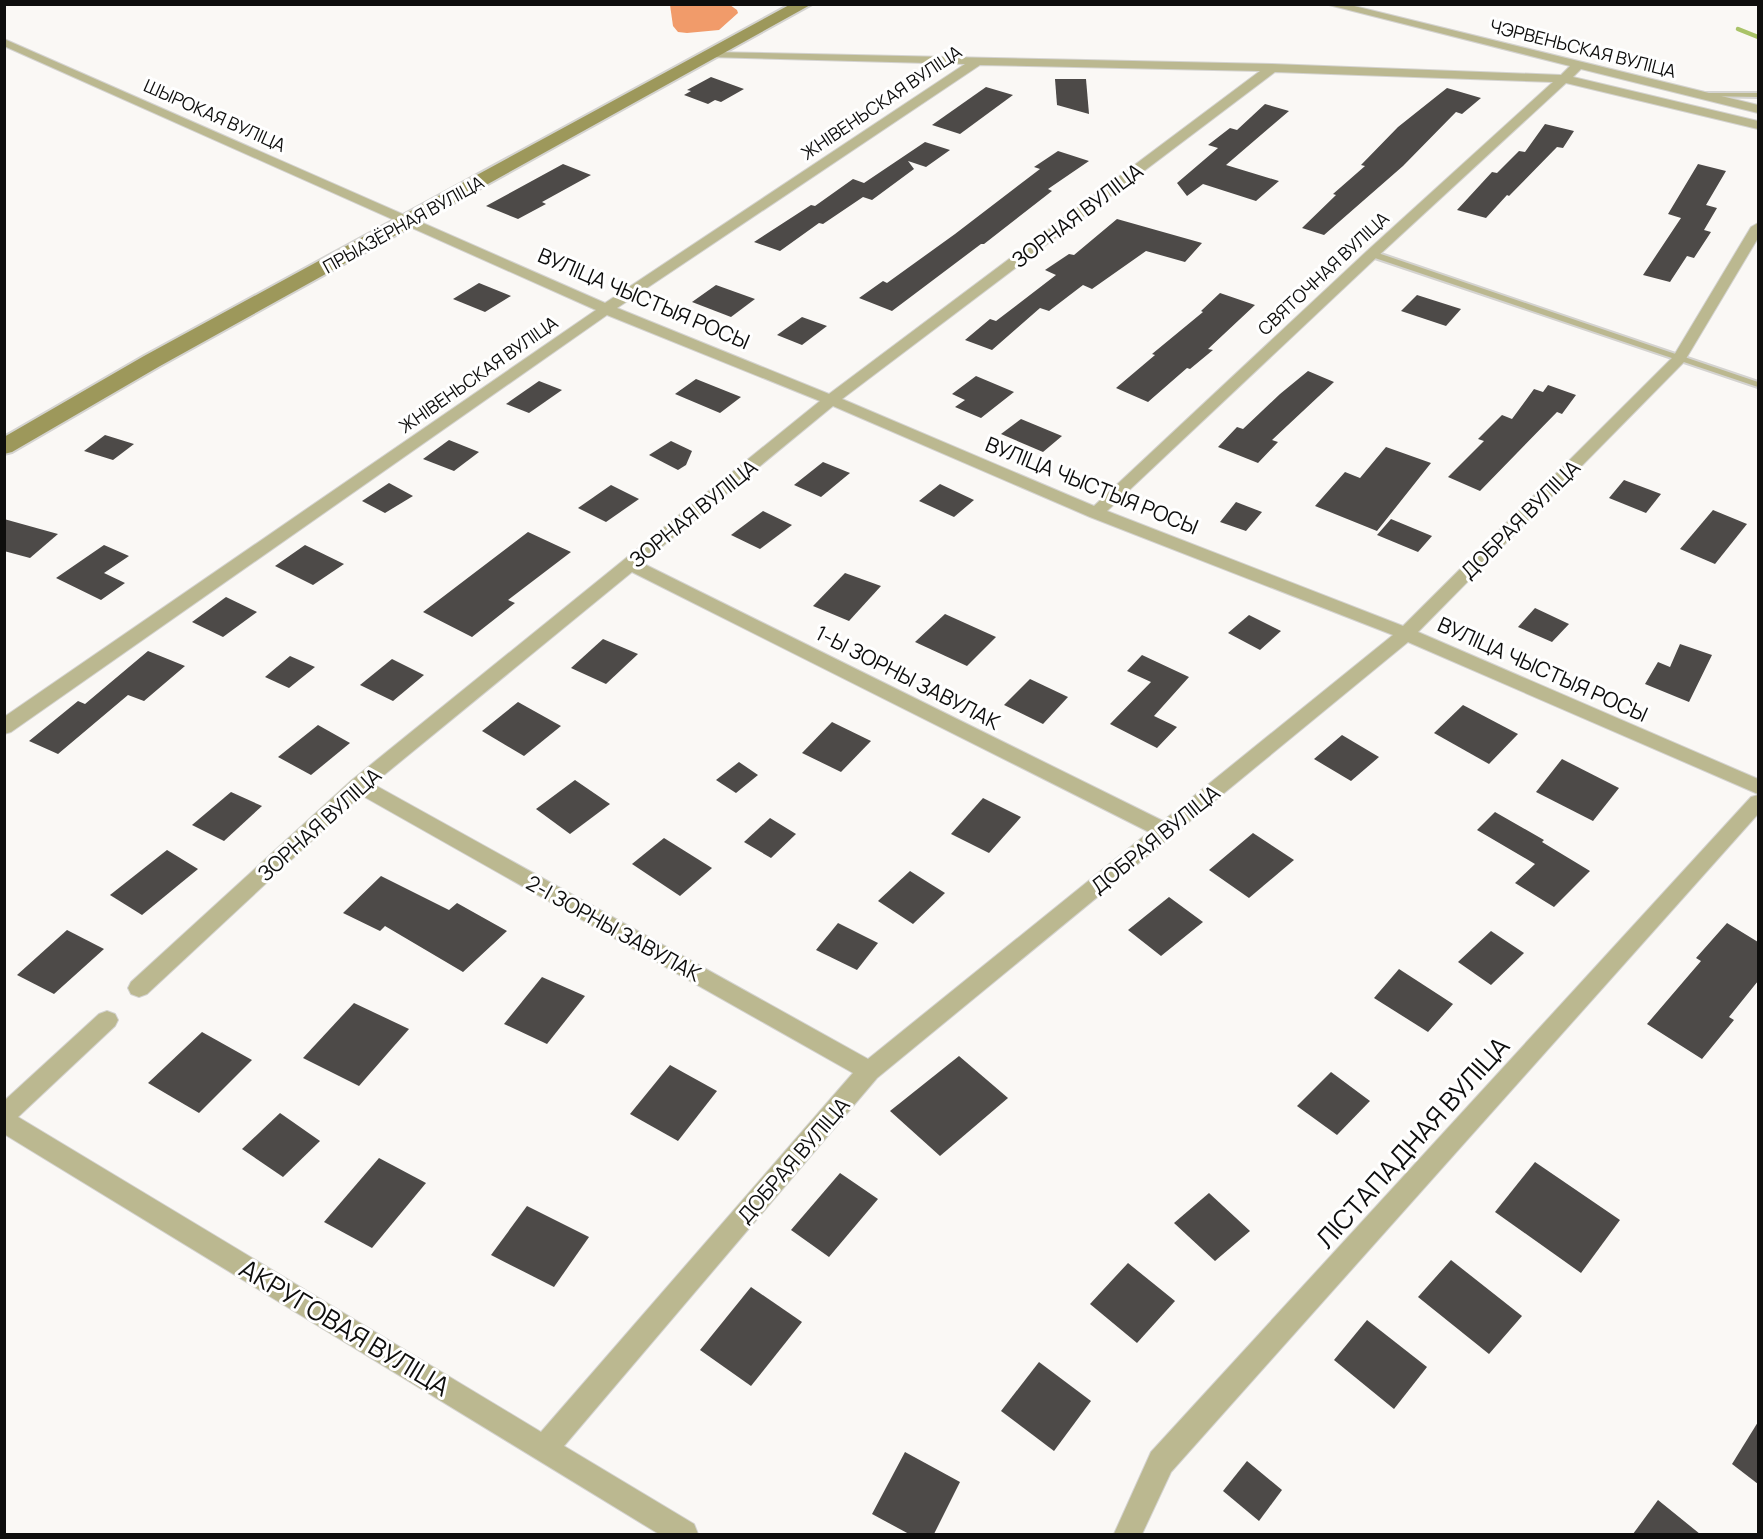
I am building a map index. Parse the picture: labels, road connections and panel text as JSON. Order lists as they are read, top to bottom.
{
  "streets": {
    "street": [
      "ЧЭРВЕНЬСКАЯ ВУЛІЦА",
      "ЖНІВЕНЬСКАЯ ВУЛІЦА",
      "ШЫРОКАЯ ВУЛІЦА",
      "ЗОРНАЯ ВУЛІЦА",
      "ПРЫАЗЁРНАЯ ВУЛІЦА",
      "СВЯТОЧНАЯ ВУЛІЦА",
      "ВУЛІЦА ЧЫСТЫЯ РОСЫ",
      "ДОБРАЯ ВУЛІЦА",
      "1-Ы ЗОРНЫ ЗАВУЛАК",
      "2-І ЗОРНЫ ЗАВУЛАК",
      "ЛІСТАПАДНАЯ ВУЛІЦА",
      "АКРУГОВАЯ ВУЛІЦА"
    ]
  },
  "crossings": [
    ["ЧЭРВЕНЬСКАЯ ВУЛІЦА", "СВЯТОЧНАЯ ВУЛІЦА"],
    ["ЖНІВЕНЬСКАЯ ВУЛІЦА", "ВУЛІЦА ЧЫСТЫЯ РОСЫ"],
    ["ШЫРОКАЯ ВУЛІЦА", "ПРЫАЗЁРНАЯ ВУЛІЦА"],
    ["ШЫРОКАЯ ВУЛІЦА", "ВУЛІЦА ЧЫСТЫЯ РОСЫ"],
    ["ЗОРНАЯ ВУЛІЦА", "ВУЛІЦА ЧЫСТЫЯ РОСЫ"],
    ["ЗОРНАЯ ВУЛІЦА", "1-Ы ЗОРНЫ ЗАВУЛАК"],
    ["ЗОРНАЯ ВУЛІЦА", "2-І ЗОРНЫ ЗАВУЛАК"],
    ["ПРЫАЗЁРНАЯ ВУЛІЦА", "ВУЛІЦА ЧЫСТЫЯ РОСЫ"],
    ["СВЯТОЧНАЯ ВУЛІЦА", "ВУЛІЦА ЧЫСТЫЯ РОСЫ"],
    ["ВУЛІЦА ЧЫСТЫЯ РОСЫ", "ДОБРАЯ ВУЛІЦА"],
    ["ДОБРАЯ ВУЛІЦА", "1-Ы ЗОРНЫ ЗАВУЛАК"],
    ["ДОБРАЯ ВУЛІЦА", "2-І ЗОРНЫ ЗАВУЛАК"],
    ["ДОБРАЯ ВУЛІЦА", "АКРУГОВАЯ ВУЛІЦА"]
  ]
}
